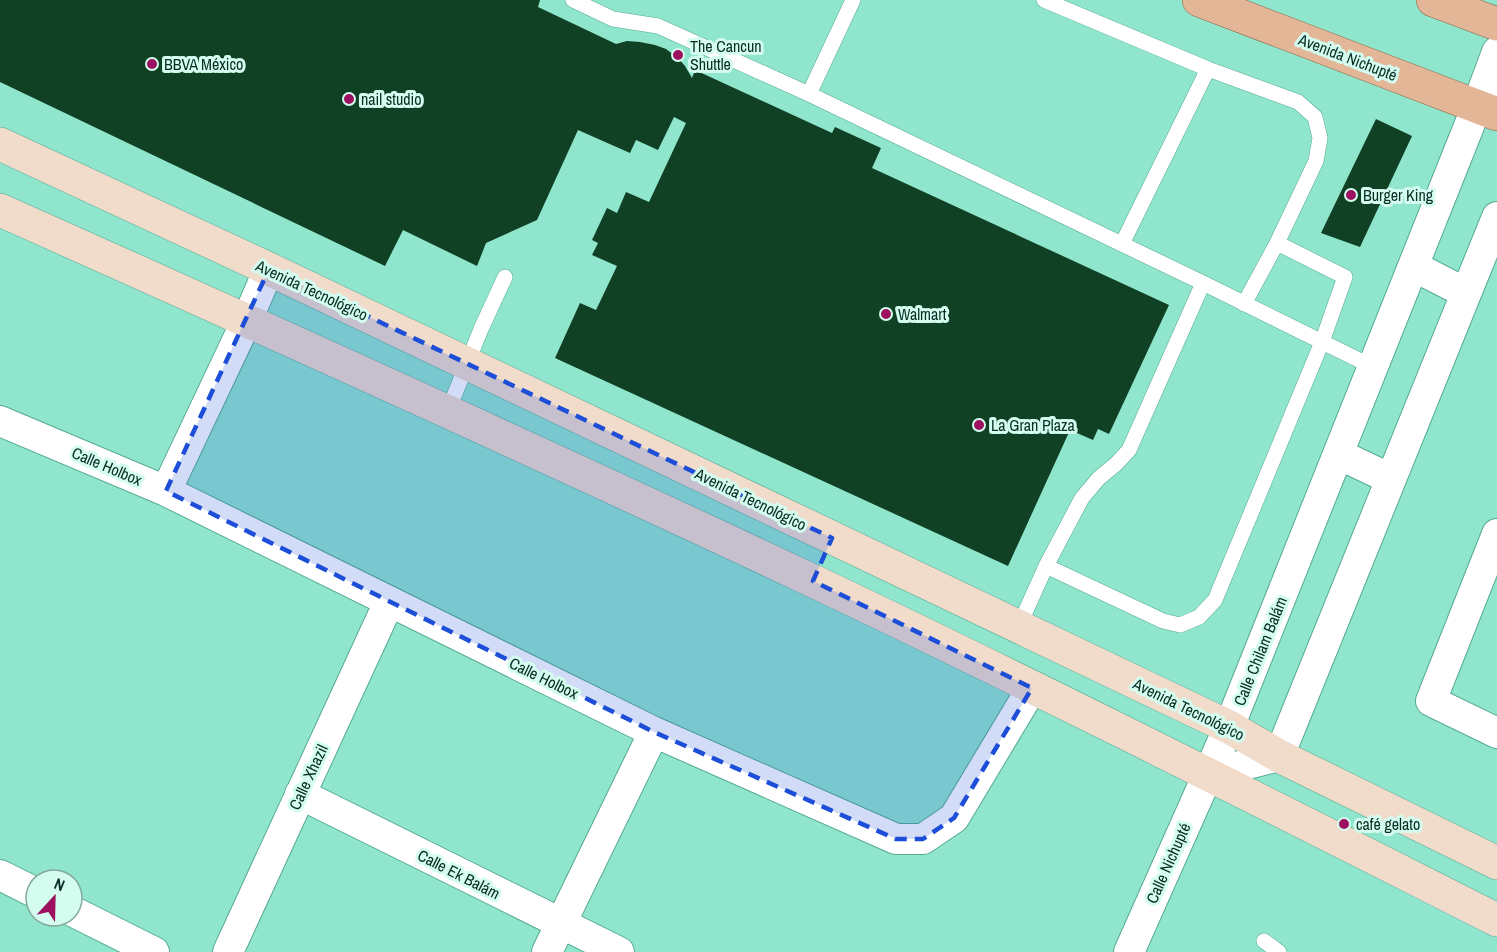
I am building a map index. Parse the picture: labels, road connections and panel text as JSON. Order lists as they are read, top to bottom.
{
  "streets": {
    "main road": ["Avenida Nichupté"],
    "street": [
      "Avenida Tecnológico",
      "Calle Holbox",
      "Calle Chilam Balám",
      "Calle Xhazil",
      "Calle Nichupté",
      "Calle Ek Balám"
    ]
  },
  "crossings": [
    ["Avenida Nichupté", "Calle Chilam Balám"],
    ["Avenida Tecnológico", "Calle Chilam Balám"],
    ["Calle Holbox", "Calle Xhazil"],
    ["Calle Chilam Balám", "Calle Nichupté"],
    ["Calle Xhazil", "Calle Ek Balám"]
  ],
  "places": [
    "The Cancun Shuttle",
    "BBVA México",
    "nail studio",
    "Burger King",
    "Walmart",
    "La Gran Plaza",
    "café gelato"
  ],
  "north": "top"
}
